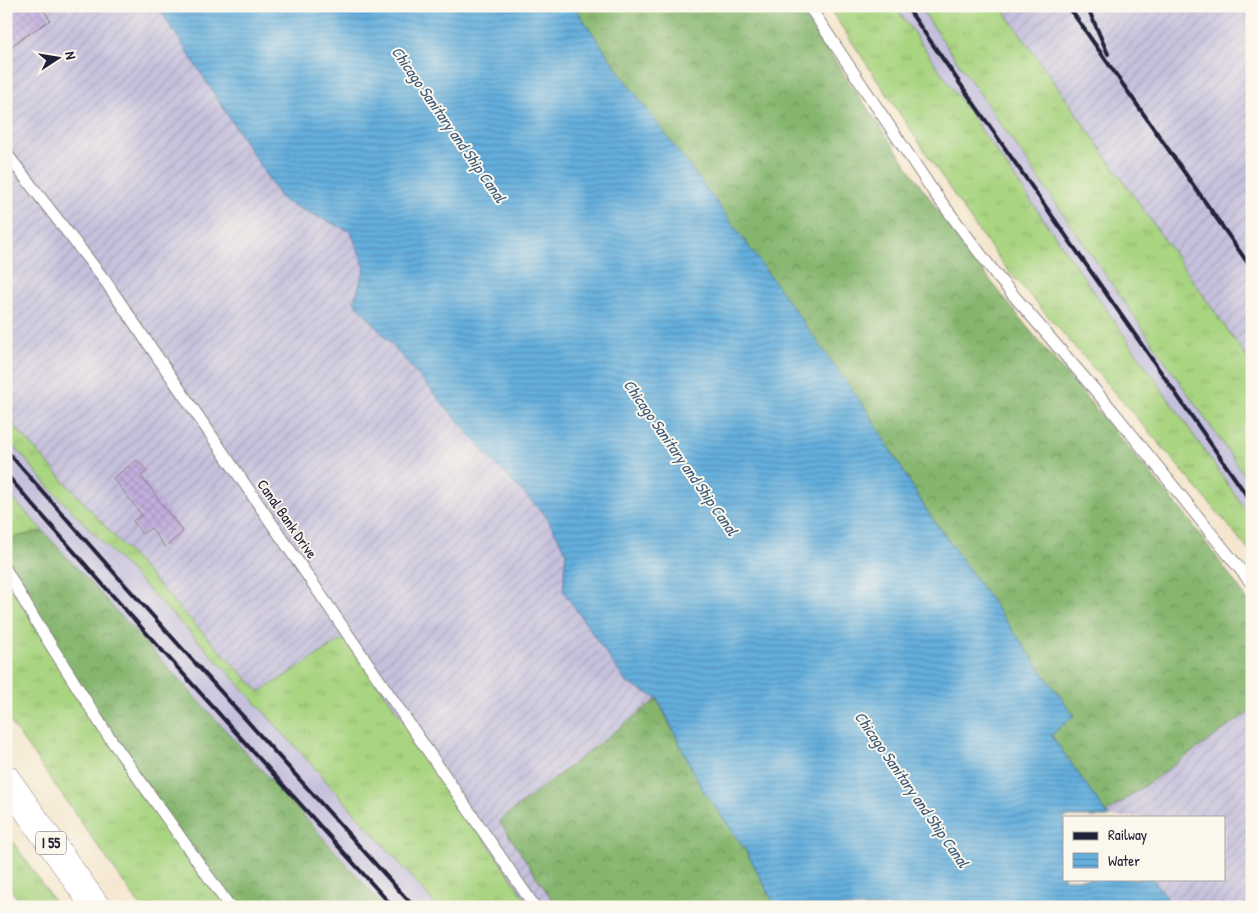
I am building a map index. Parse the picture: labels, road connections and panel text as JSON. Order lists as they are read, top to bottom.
{
  "streets": {
    "highway": ["I 55"],
    "lane": ["Canal Bank Drive"]
  },
  "water": ["Chicago Sanitary and Ship Canal"],
  "legend": ["Railway", "Water"],
  "north": "right"
}
